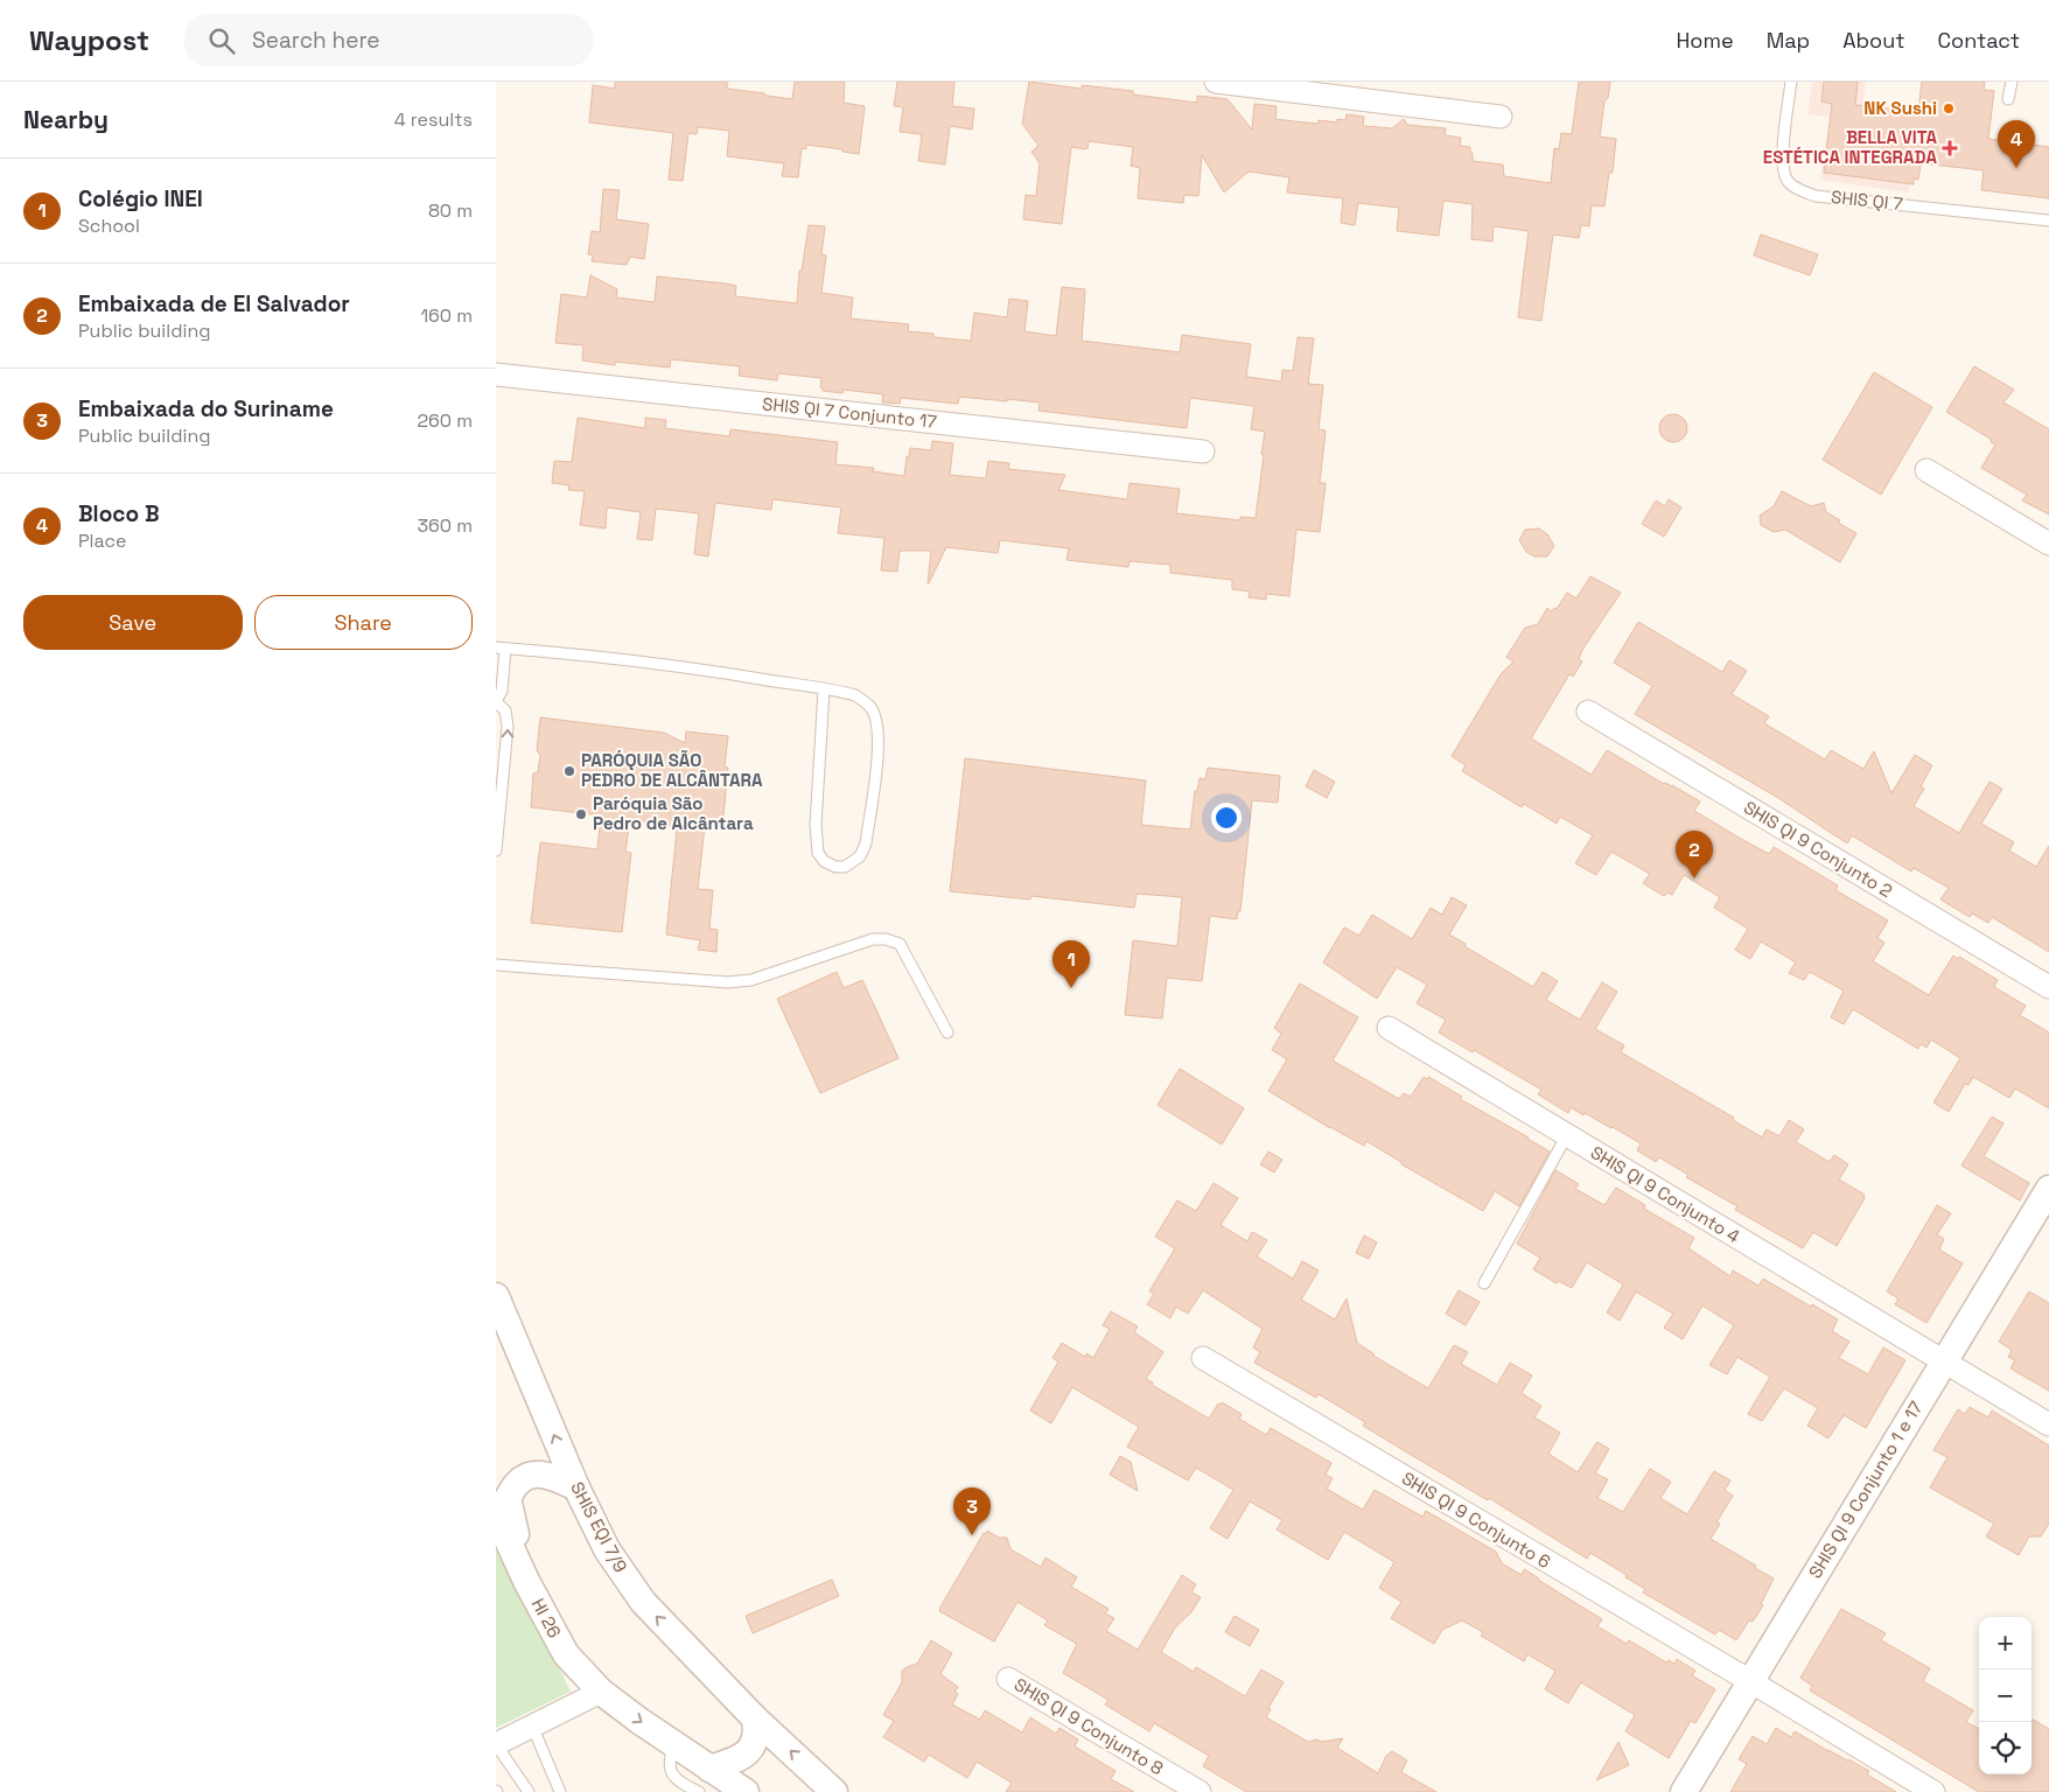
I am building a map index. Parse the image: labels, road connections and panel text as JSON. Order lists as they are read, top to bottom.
{
  "streets": {
    "street": [
      "SHIS QI 7 Conjunto 17",
      "SHIS QI 9 Conjunto 2",
      "SHIS QI 9 Conjunto 4",
      "SHIS QI 9 Conjunto 1 e 17",
      "SHIS QI 9 Conjunto 6",
      "SHIS EQI 7/9",
      "HI 26",
      "SHIS QI 9 Conjunto 8"
    ],
    "lane": ["SHIS QI 7"]
  },
  "crossings": [
    ["SHIS QI 9 Conjunto 4", "SHIS QI 9 Conjunto 1 e 17"],
    ["SHIS QI 9 Conjunto 1 e 17", "SHIS QI 9 Conjunto 6"]
  ],
  "one_way": ["SHIS EQI 7/9"],
  "places": {
    "other": ["NK Sushi", "PARÓQUIA SÃO PEDRO DE ALCÂNTARA", "Paróquia São Pedro de Alcântara"],
    "health": ["BELLA VITA ESTÉTICA INTEGRADA"]
  },
  "page": {
    "header": "Waypost",
    "search": "Search here",
    "nav": [
      "Home",
      "Map",
      "About",
      "Contact"
    ],
    "heading": ["Nearby", "4 results"],
    "pins": [
      "4",
      "2",
      "1",
      "3"
    ],
    "list": [
      {
        "mark": "1",
        "name": "Colégio INEI",
        "note": "School",
        "value": "80 m"
      },
      {
        "mark": "2",
        "name": "Embaixada de El Salvador",
        "note": "Public building",
        "value": "160 m"
      },
      {
        "mark": "3",
        "name": "Embaixada do Suriname",
        "note": "Public building",
        "value": "260 m"
      },
      {
        "mark": "4",
        "name": "Bloco B",
        "note": "Place",
        "value": "360 m"
      }
    ],
    "buttons": ["Save", "Share"],
    "map_buttons": ["+", "−"]
  }
}
